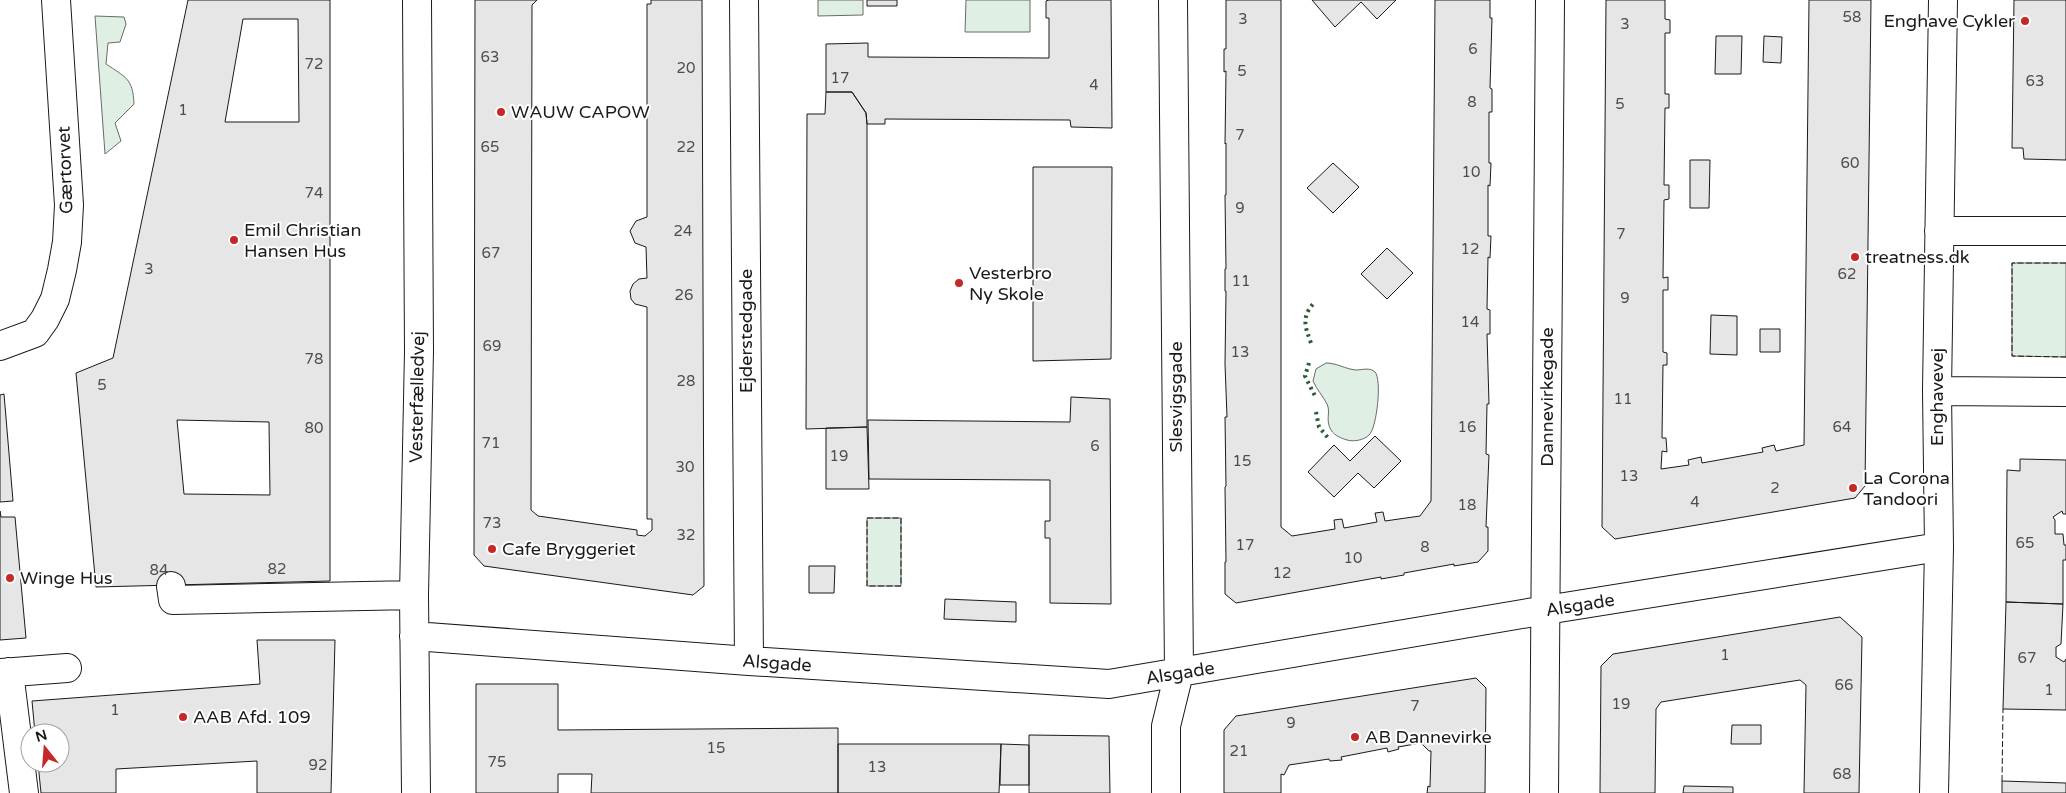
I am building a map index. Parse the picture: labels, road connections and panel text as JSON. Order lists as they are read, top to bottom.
{
  "streets": {
    "street": [
      "Gærtorvet",
      "Ejderstedgade",
      "Vesterfælledvej",
      "Slesvigsgade",
      "Dannevirkegade",
      "Enghavevej",
      "Alsgade"
    ]
  },
  "crossings": [
    ["Ejderstedgade", "Alsgade"],
    ["Vesterfælledvej", "Alsgade"],
    ["Slesvigsgade", "Alsgade"],
    ["Dannevirkegade", "Alsgade"],
    ["Enghavevej", "Alsgade"]
  ],
  "places": [
    "Enghave Cykler",
    "WAUW CAPOW",
    "Emil Christian Hansen Hus",
    "treatness.dk",
    "Vesterbro Ny Skole",
    "La Corona Tandoori",
    "Cafe Bryggeriet",
    "Winge Hus",
    "AAB Afd. 109",
    "AB Dannevirke"
  ],
  "house_numbers": [
    "58",
    "3",
    "3",
    "6",
    "63",
    "72",
    "20",
    "5",
    "17",
    "63",
    "4",
    "8",
    "5",
    "1",
    "7",
    "65",
    "22",
    "60",
    "10",
    "74",
    "9",
    "24",
    "7",
    "12",
    "67",
    "3",
    "62",
    "11",
    "26",
    "9",
    "14",
    "69",
    "13",
    "78",
    "28",
    "5",
    "11",
    "16",
    "64",
    "80",
    "71",
    "6",
    "19",
    "15",
    "30",
    "13",
    "2",
    "4",
    "18",
    "73",
    "32",
    "65",
    "17",
    "8",
    "10",
    "82",
    "84",
    "12",
    "1",
    "67",
    "66",
    "1",
    "19",
    "7",
    "1",
    "9",
    "15",
    "21",
    "75",
    "92",
    "13",
    "68"
  ],
  "north": "top"
}
